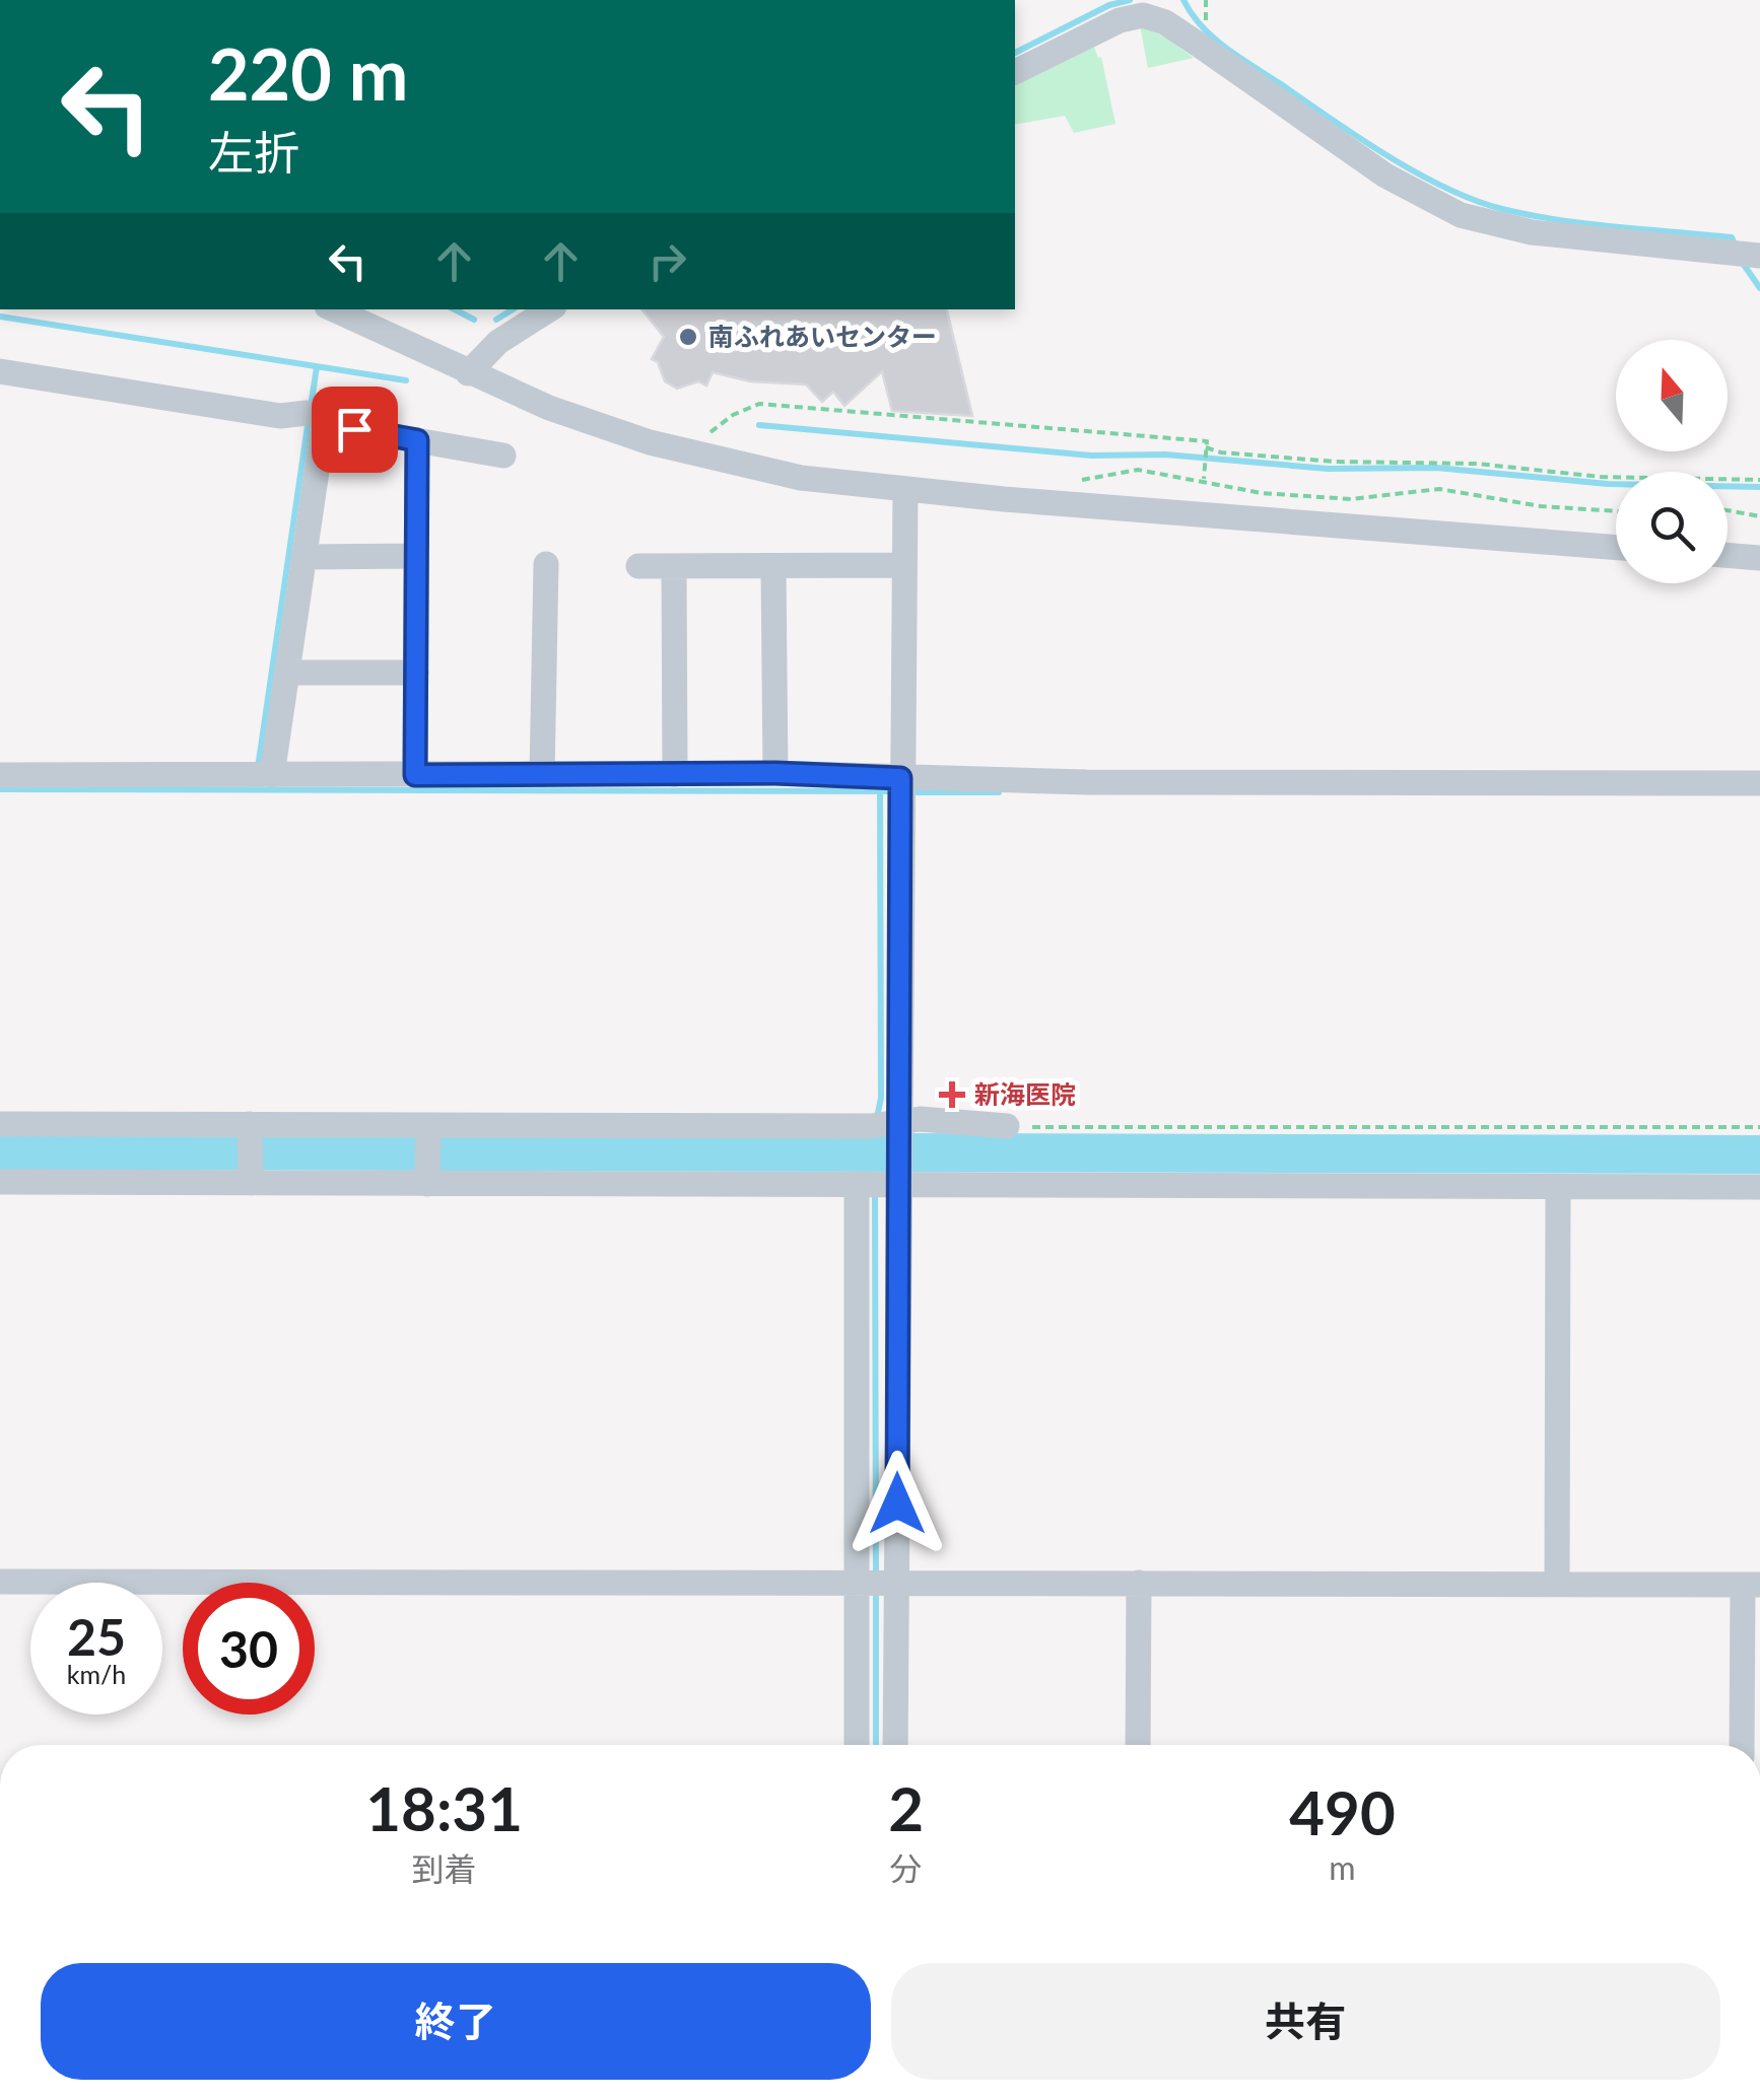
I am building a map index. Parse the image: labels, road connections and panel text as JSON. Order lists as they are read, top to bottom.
{
  "places": {
    "other": ["南ふれあいセンター"],
    "health": ["新海医院"]
  },
  "north": "top",
  "page": {
    "turn": ["220 m", "左折"],
    "speed": "25 km/h",
    "limit": "30",
    "eta": [
      "18:31",
      "到着",
      "2",
      "分",
      "490",
      "m"
    ],
    "buttons": ["終了", "共有"]
  }
}
